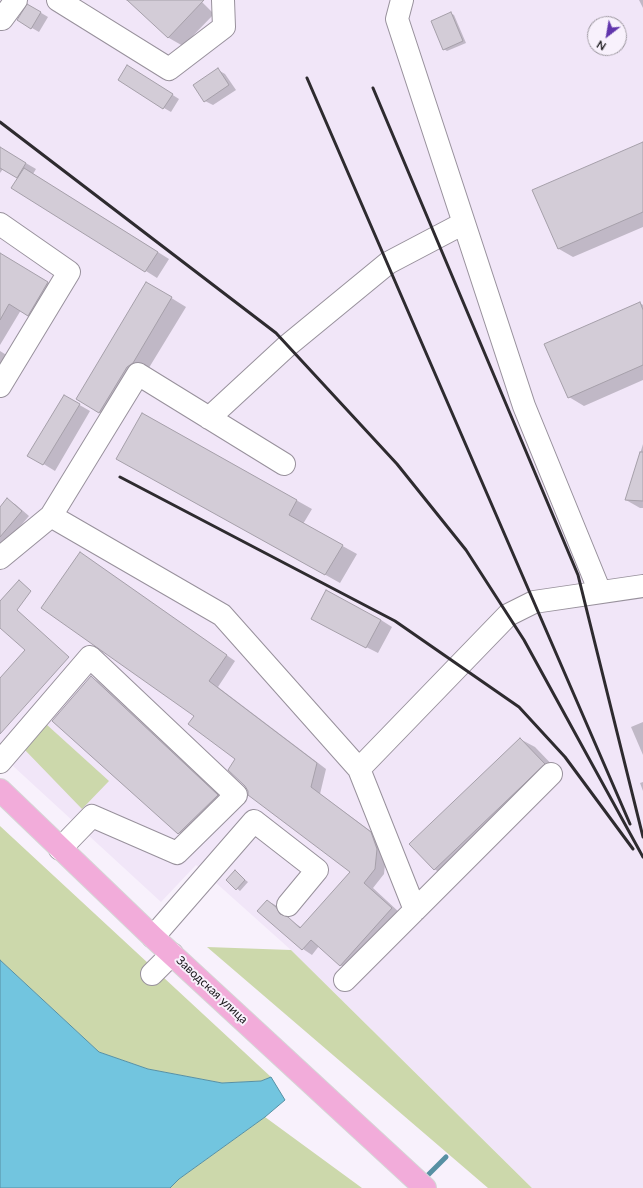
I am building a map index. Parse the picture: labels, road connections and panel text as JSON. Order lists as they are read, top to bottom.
{
  "streets": {
    "main road": ["Заводская улица"]
  },
  "north": "bottom left"
}
